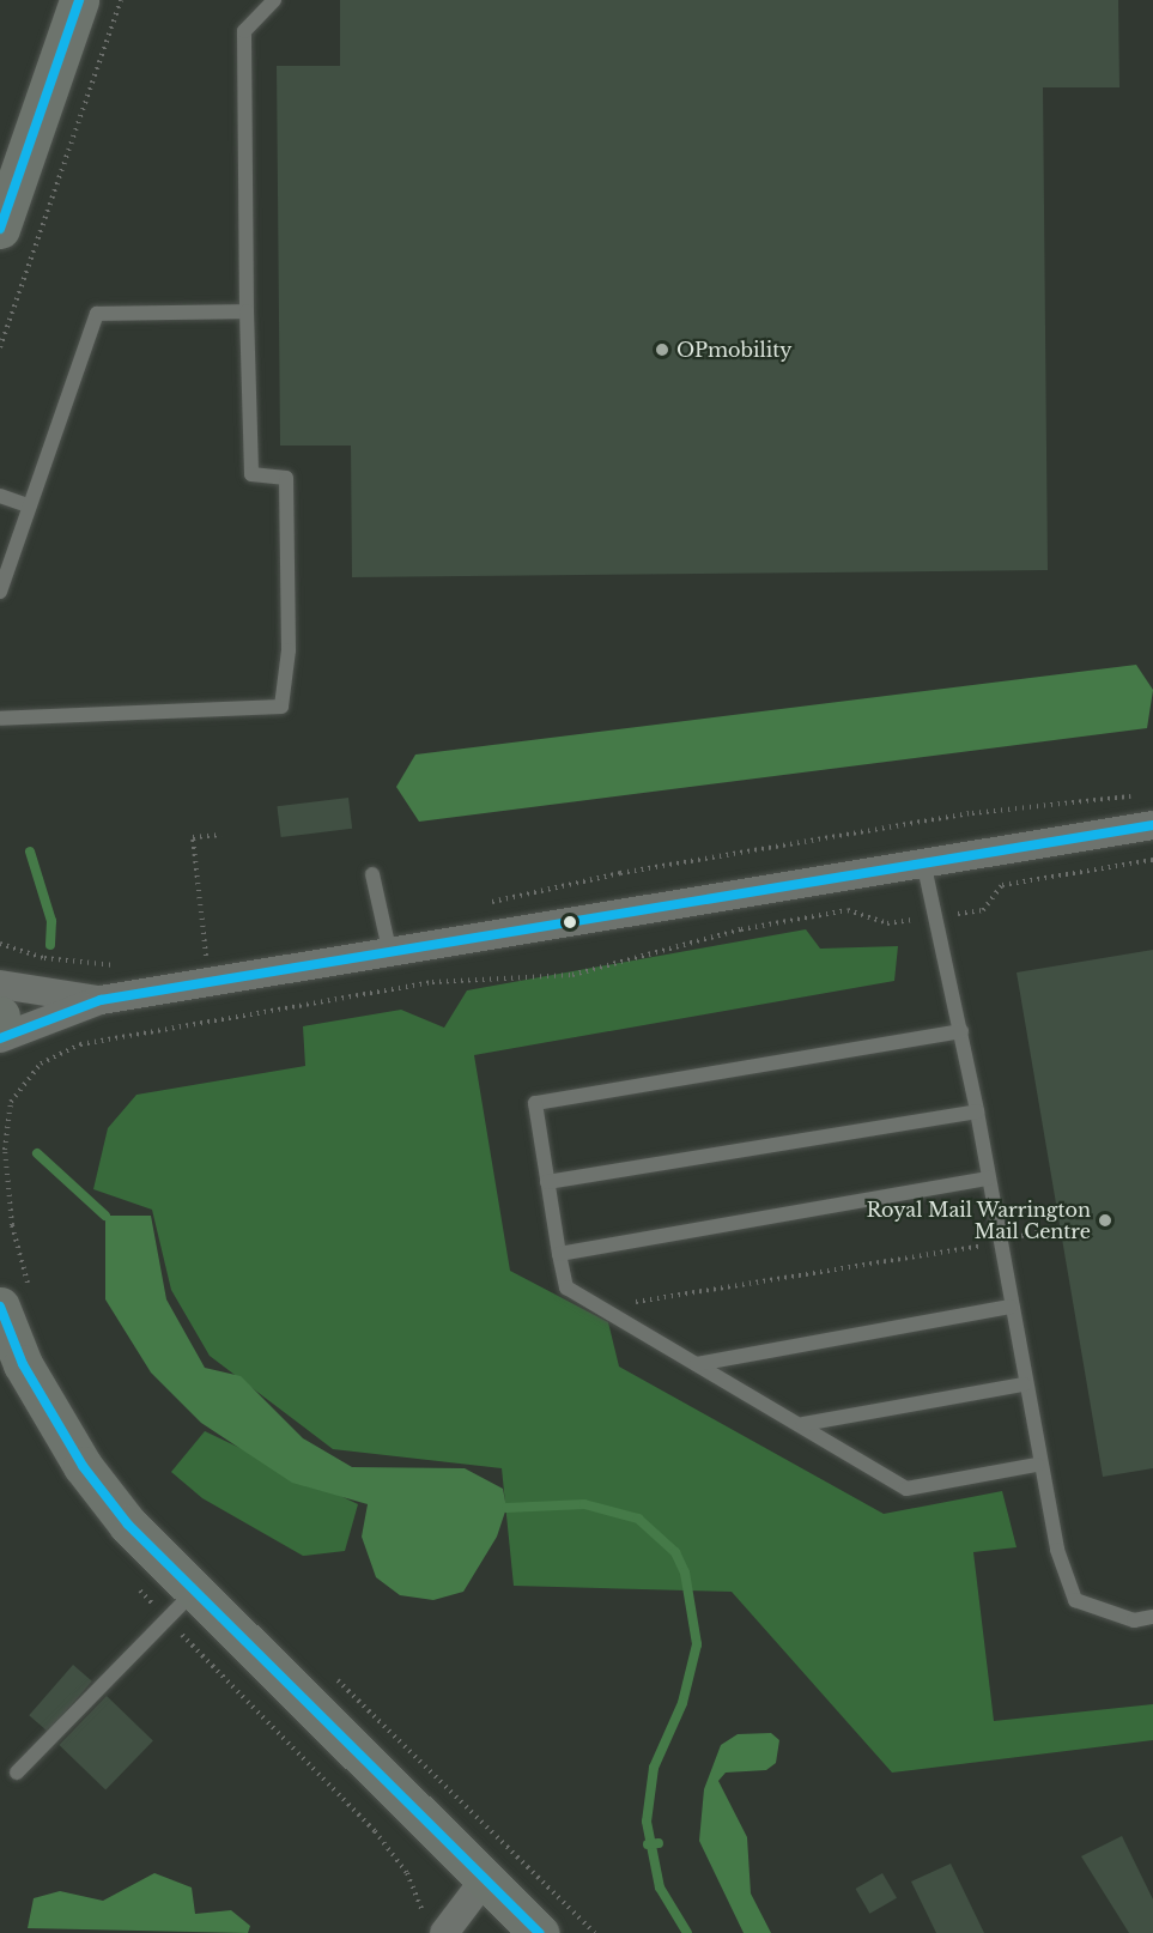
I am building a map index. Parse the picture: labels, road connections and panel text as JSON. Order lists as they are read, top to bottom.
{
  "places": ["OPmobility", "Royal Mail Warrington Mail Centre"]
}
